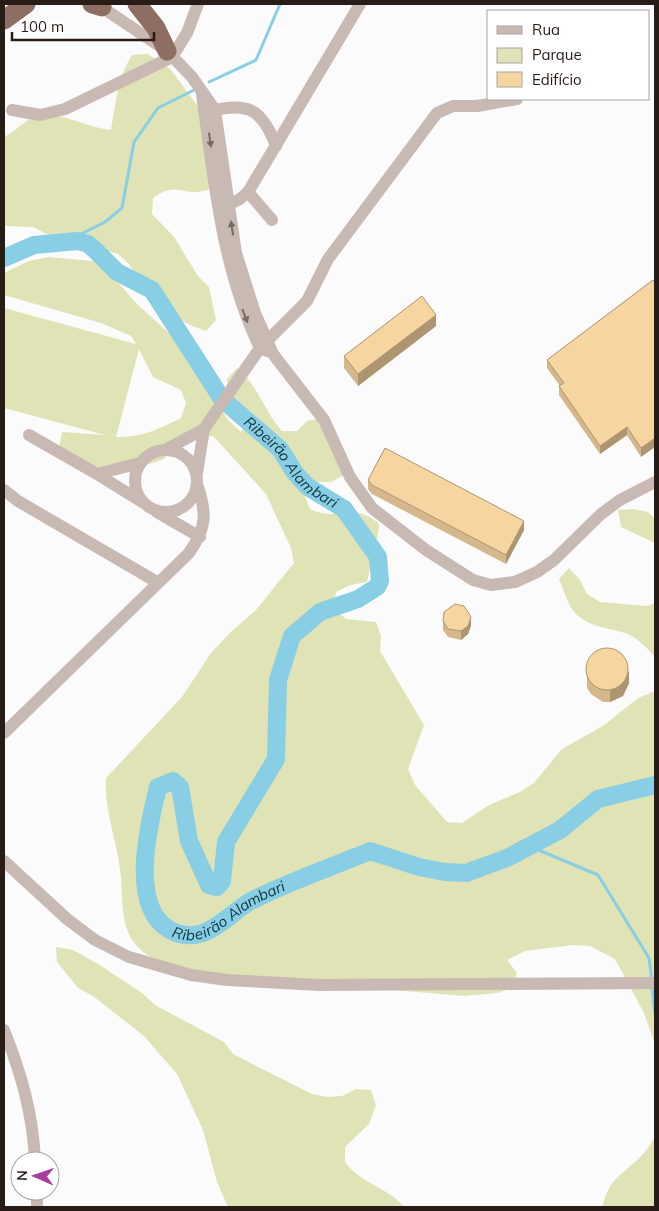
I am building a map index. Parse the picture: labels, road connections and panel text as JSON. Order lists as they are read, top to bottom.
{
  "water": ["Ribeirão Alambari"],
  "legend": ["Rua", "Parque", "Edifício"],
  "scale_bar": "100 m",
  "north": "left"
}
